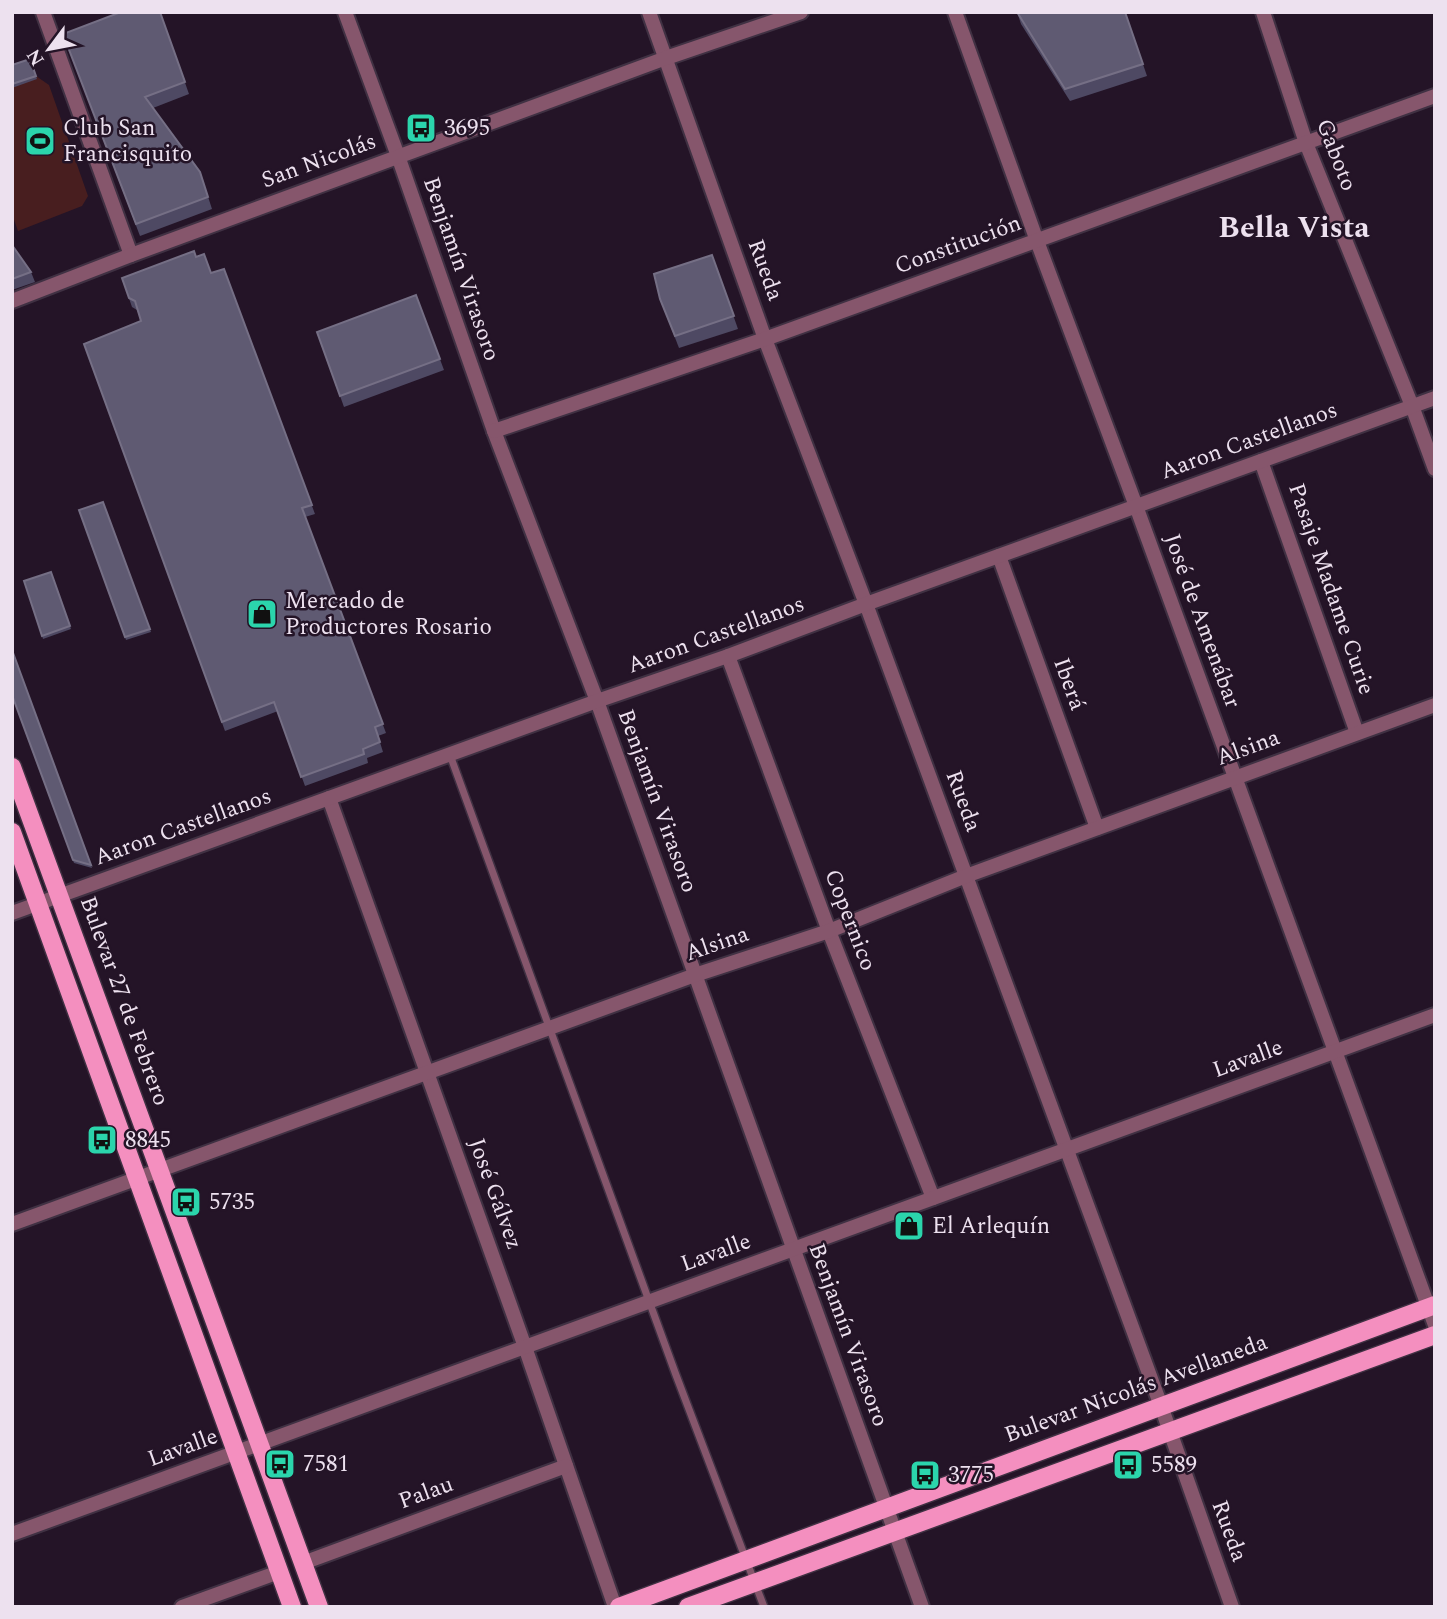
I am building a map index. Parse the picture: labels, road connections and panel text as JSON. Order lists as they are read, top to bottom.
{
  "streets": {
    "main road": ["Bulevar 27 de Febrero", "Bulevar Nicolás Avellaneda"],
    "street": [
      "Gaboto",
      "San Nicolás",
      "Constitución",
      "Benjamín Virasoro",
      "Rueda",
      "Aaron Castellanos",
      "Pasaje Madame Curie",
      "José de Amenábar",
      "Iberá",
      "Alsina",
      "Copernico",
      "Lavalle",
      "José Gálvez",
      "Palau"
    ]
  },
  "crossings": [
    ["Gaboto", "Constitución"],
    ["Gaboto", "Aaron Castellanos"],
    ["San Nicolás", "Benjamín Virasoro"],
    ["San Nicolás", "Rueda"],
    ["Constitución", "Benjamín Virasoro"],
    ["Constitución", "Rueda"],
    ["Constitución", "José de Amenábar"],
    ["Benjamín Virasoro", "Aaron Castellanos"],
    ["Benjamín Virasoro", "Alsina"],
    ["Benjamín Virasoro", "Lavalle"],
    ["Benjamín Virasoro", "Bulevar Nicolás Avellaneda"],
    ["Rueda", "Aaron Castellanos"],
    ["Rueda", "Alsina"],
    ["Rueda", "Lavalle"],
    ["Rueda", "Bulevar Nicolás Avellaneda"],
    ["Aaron Castellanos", "Pasaje Madame Curie"],
    ["Aaron Castellanos", "José de Amenábar"],
    ["Aaron Castellanos", "Iberá"],
    ["Aaron Castellanos", "Copernico"],
    ["Aaron Castellanos", "Bulevar 27 de Febrero"],
    ["Aaron Castellanos", "José Gálvez"],
    ["Pasaje Madame Curie", "Alsina"],
    ["José de Amenábar", "Alsina"],
    ["José de Amenábar", "Lavalle"],
    ["José de Amenábar", "Bulevar Nicolás Avellaneda"],
    ["Iberá", "Alsina"],
    ["Alsina", "Copernico"],
    ["Alsina", "Bulevar 27 de Febrero"],
    ["Alsina", "José Gálvez"],
    ["Copernico", "Lavalle"],
    ["Bulevar 27 de Febrero", "Lavalle"],
    ["Bulevar 27 de Febrero", "Palau"],
    ["Lavalle", "José Gálvez"],
    ["José Gálvez", "Bulevar Nicolás Avellaneda"],
    ["José Gálvez", "Palau"]
  ],
  "districts": ["Bella Vista"],
  "places": {
    "bus stop": [
      "3695",
      "8845",
      "5735",
      "7581",
      "5589",
      "3775"
    ],
    "sports": ["Club San Francisquito"],
    "shop": ["Mercado de Productores Rosario", "El Arlequín"]
  },
  "north": "bottom left"
}
